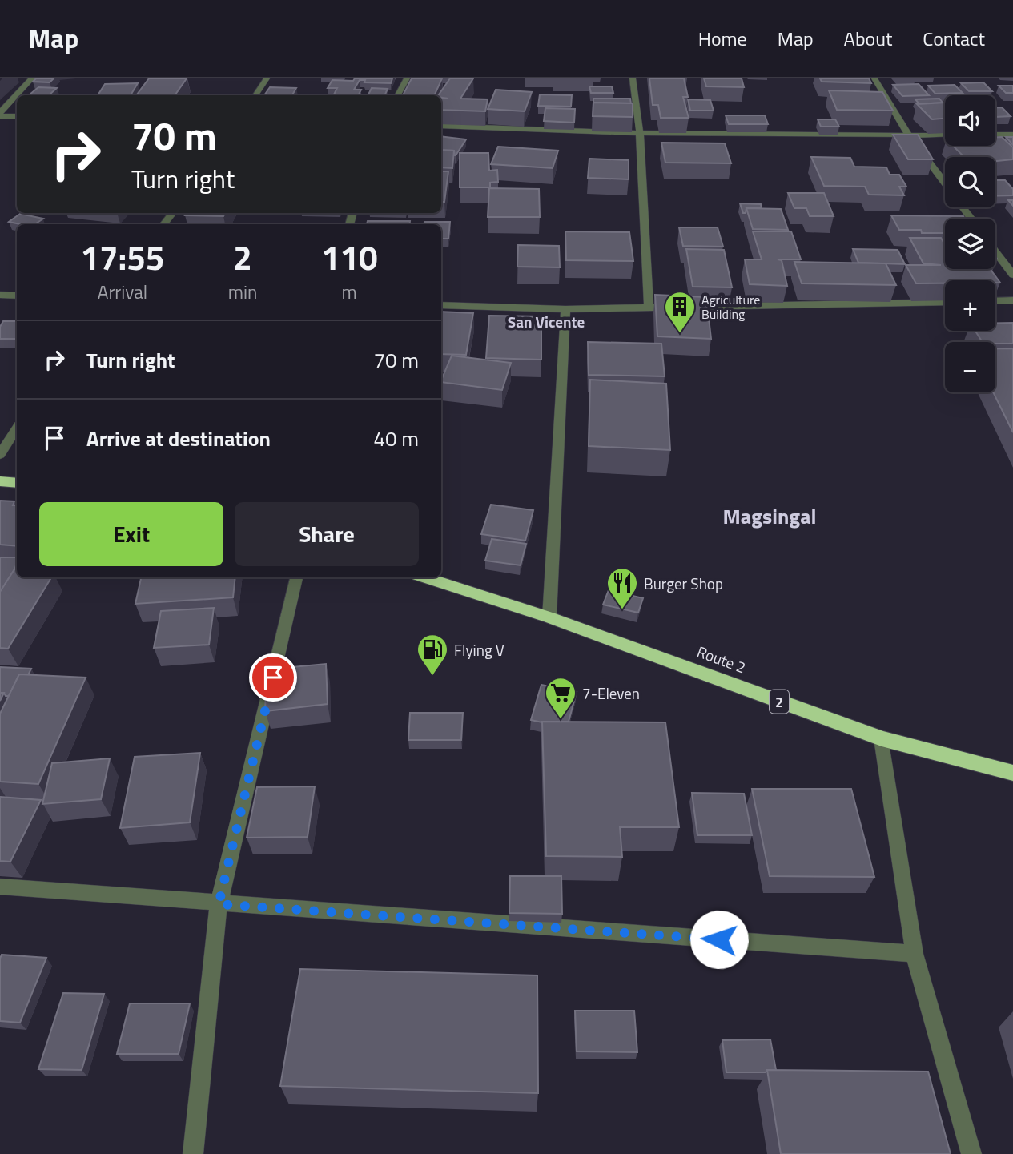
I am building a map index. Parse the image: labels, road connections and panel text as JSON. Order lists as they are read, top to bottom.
{
  "streets": {
    "highway": ["Route 2", "2"]
  },
  "districts": ["San Vicente", "Magsingal"],
  "places": {
    "building": ["Agriculture Building"],
    "restaurant": ["Burger Shop"],
    "fuel station": ["Flying V"],
    "supermarket": ["7-Eleven"]
  },
  "page": {
    "header": "Map",
    "nav": [
      "Home",
      "Map",
      "About",
      "Contact"
    ],
    "map_buttons": ["+", "−"],
    "turn": ["70 m", "Turn right"],
    "eta": [
      "17:55",
      "Arrival",
      "2",
      "min",
      "110",
      "m"
    ],
    "list": [
      {
        "name": "Turn right",
        "value": "70 m"
      },
      {
        "name": "Arrive at destination",
        "value": "40 m"
      }
    ],
    "buttons": ["Exit", "Share"]
  }
}
